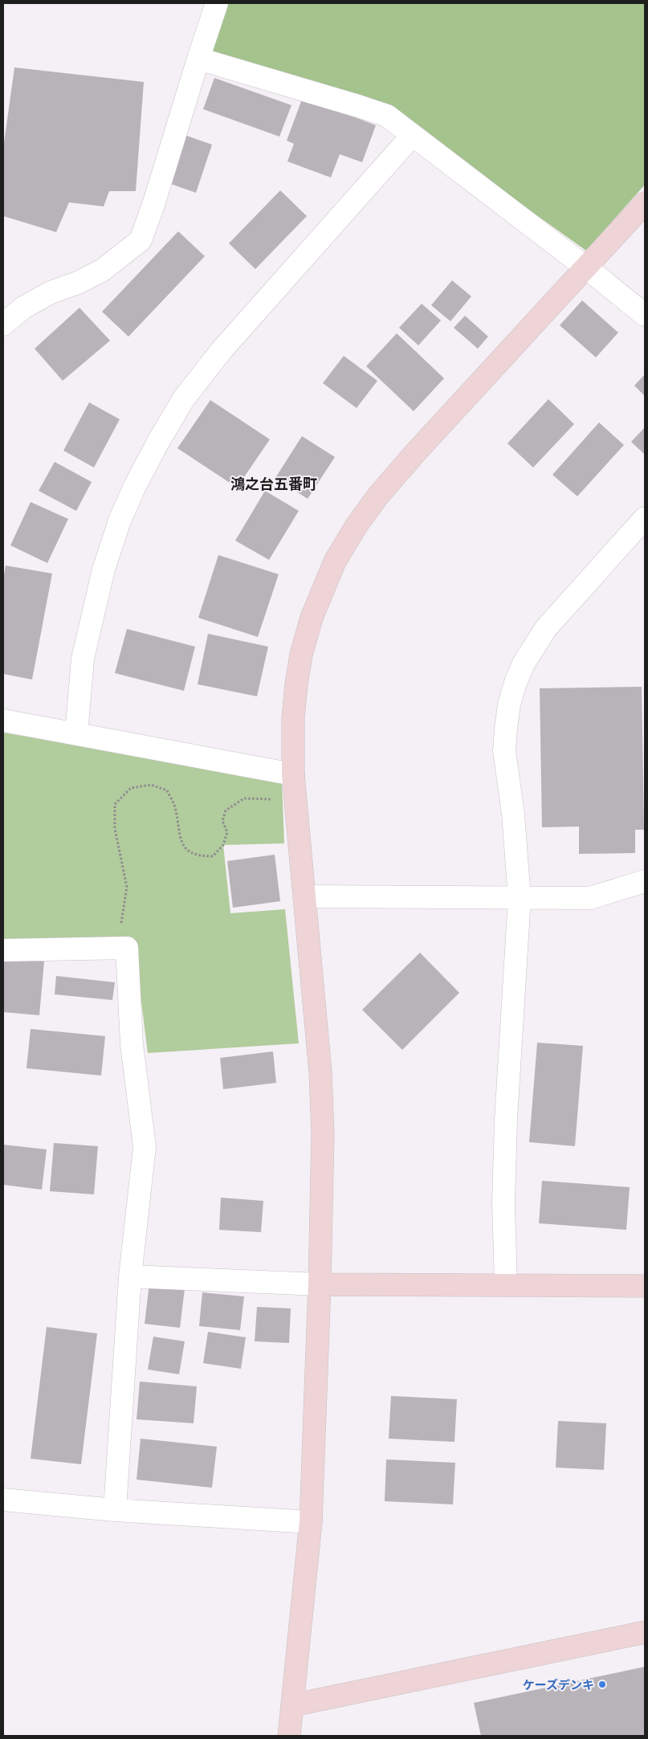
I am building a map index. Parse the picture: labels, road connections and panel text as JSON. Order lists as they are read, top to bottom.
{
  "districts": ["鴻之台五番町"],
  "places": ["ケーズデンキ"]
}
